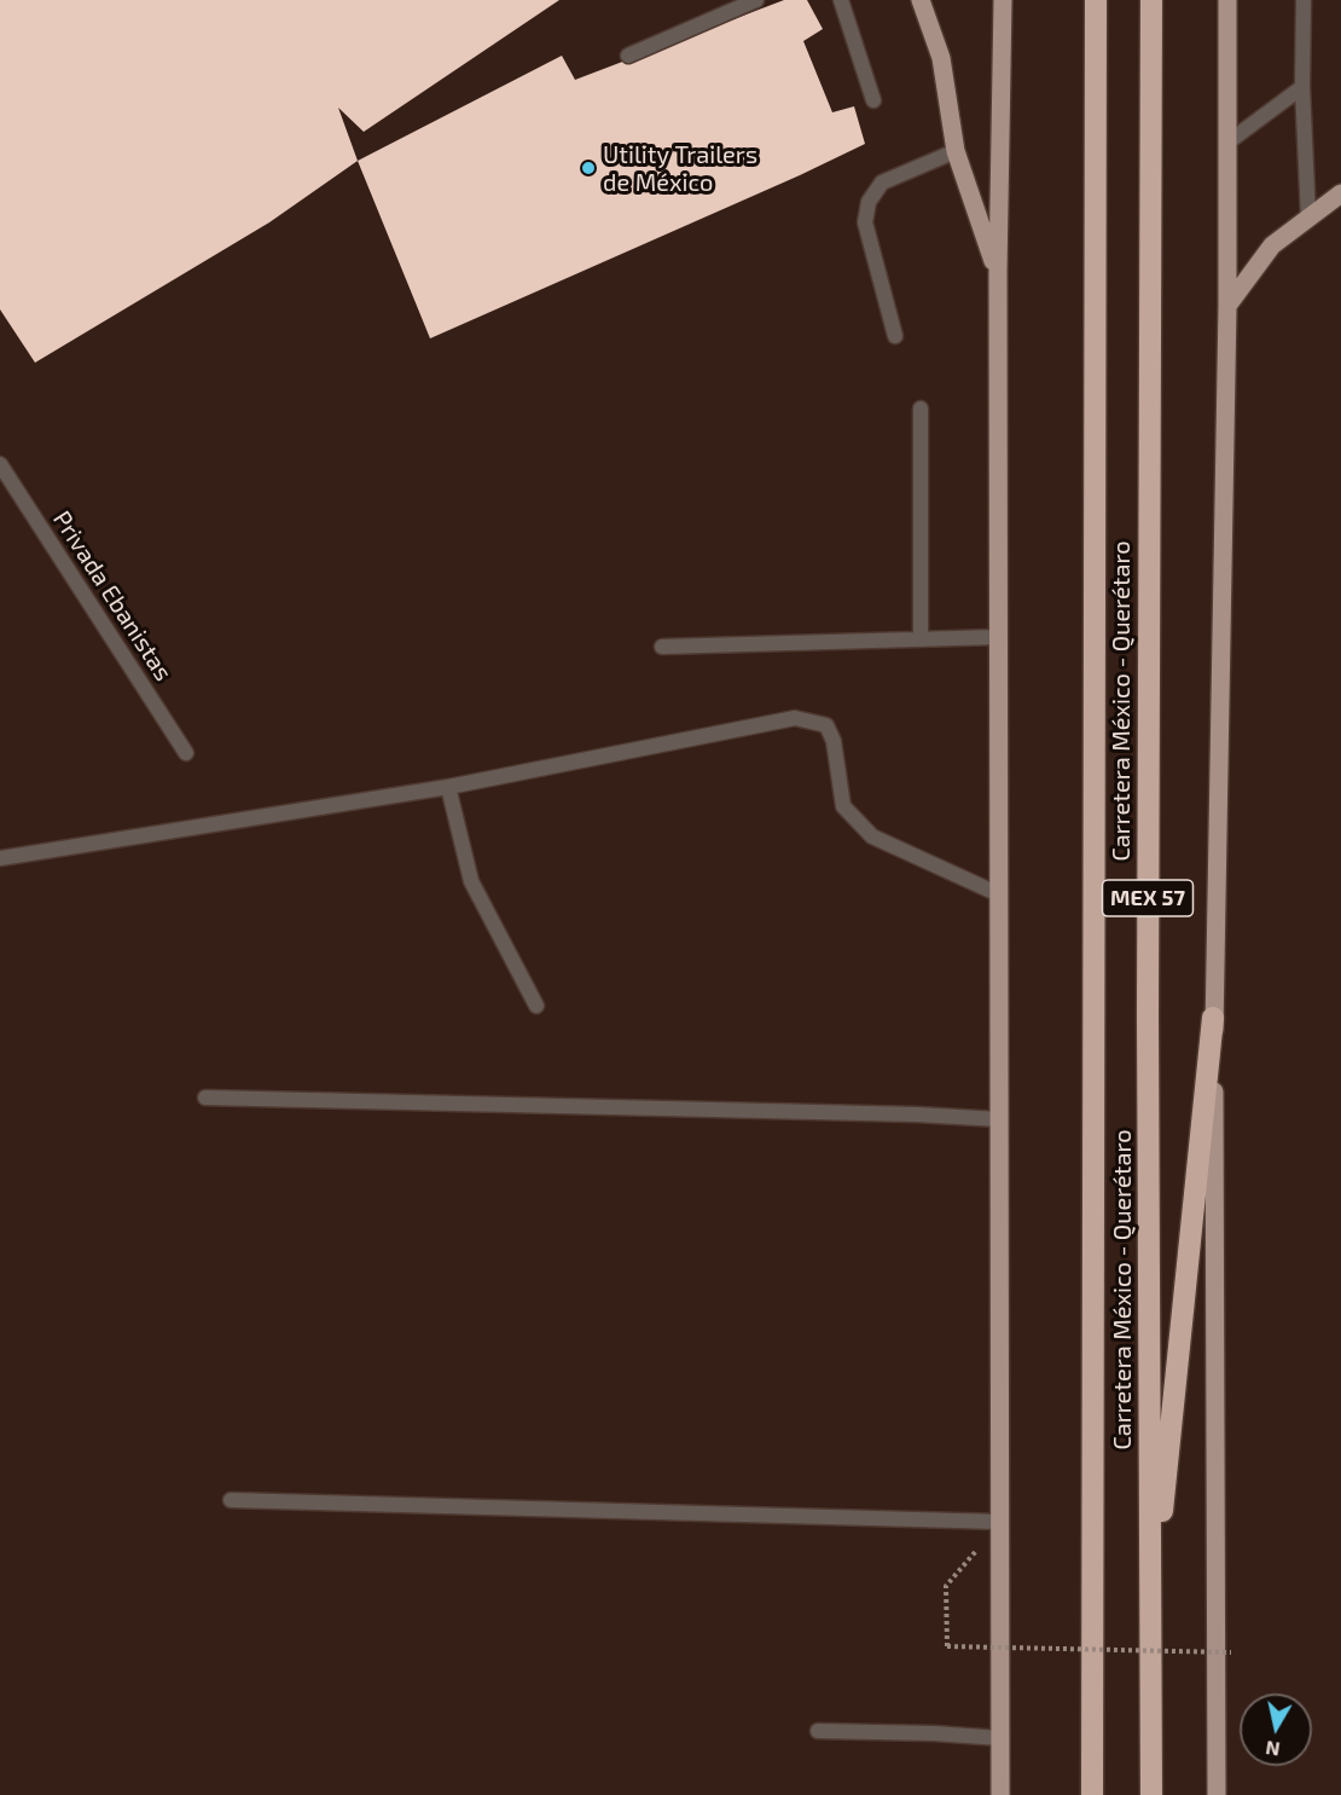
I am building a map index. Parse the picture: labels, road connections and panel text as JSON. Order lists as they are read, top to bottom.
{
  "streets": {
    "highway": ["Carretera México - Querétaro", "MEX 57"],
    "lane": ["Privada Ebanistas"]
  },
  "places": ["Utility Trailers de México"],
  "north": "bottom"
}
